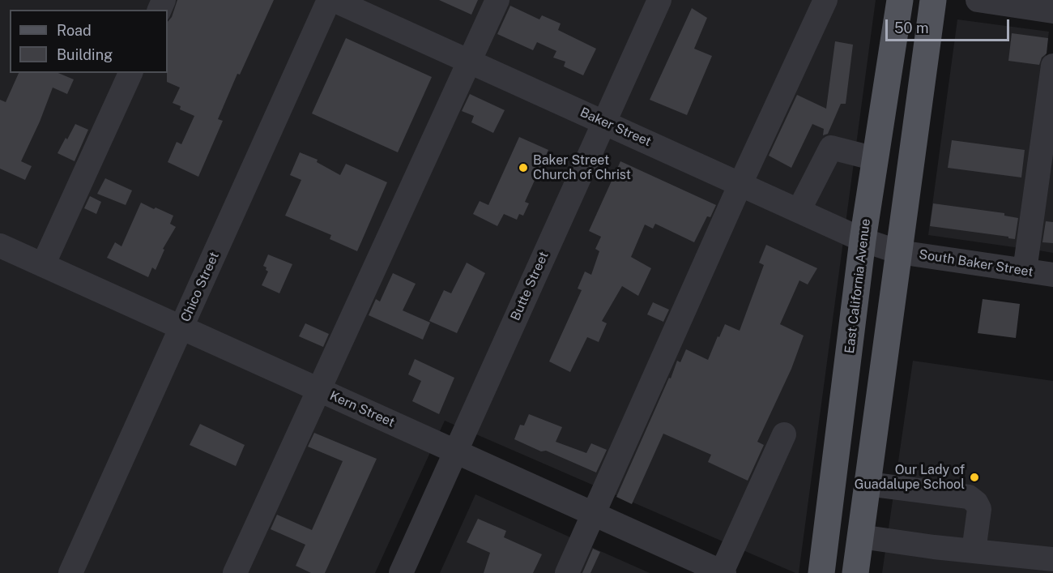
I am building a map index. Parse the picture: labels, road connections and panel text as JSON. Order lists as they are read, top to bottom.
{
  "streets": {
    "main road": ["East California Avenue"],
    "street": [
      "Baker Street",
      "South Baker Street",
      "Butte Street",
      "Chico Street",
      "Kern Street"
    ]
  },
  "crossings": [
    ["Baker Street", "South Baker Street"],
    ["Baker Street", "Butte Street"],
    ["Baker Street", "East California Avenue"],
    ["Butte Street", "Kern Street"],
    ["Chico Street", "Kern Street"]
  ],
  "places": ["Baker Street Church of Christ", "Our Lady of Guadalupe School"],
  "legend": ["Road", "Building"],
  "scale_bar": "50 m"
}
